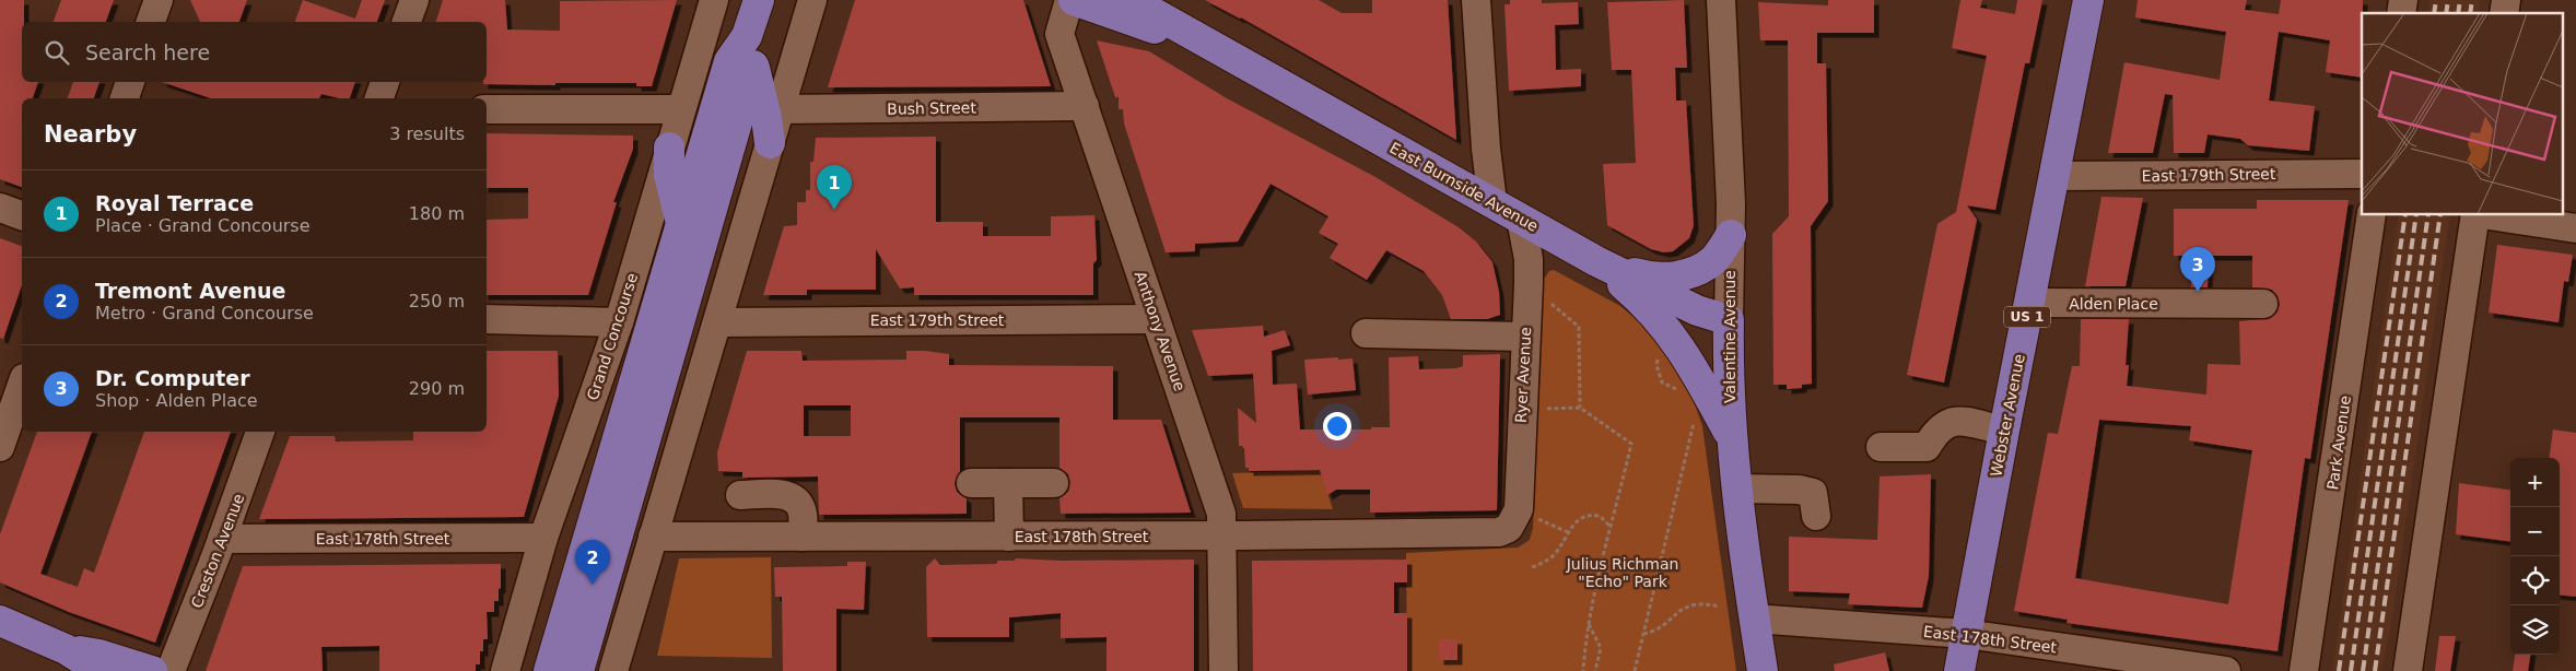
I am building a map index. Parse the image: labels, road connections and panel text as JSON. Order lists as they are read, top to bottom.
{
  "streets": {
    "main road": [
      "East Burnside Avenue",
      "US 1",
      "Valentine Avenue",
      "Webster Avenue"
    ],
    "street": [
      "Bush Street",
      "East 179th Street",
      "Alden Place",
      "Anthony Avenue",
      "Grand Concourse",
      "Ryer Avenue",
      "Park Avenue",
      "East 178th Street",
      "Creston Avenue"
    ]
  },
  "crossings": [
    ["Bush Street", "Anthony Avenue"],
    ["East 179th Street", "Anthony Avenue"],
    ["East 179th Street", "Webster Avenue"],
    ["East Burnside Avenue", "Anthony Avenue"],
    ["East Burnside Avenue", "Valentine Avenue"],
    ["East Burnside Avenue", "Ryer Avenue"],
    ["Alden Place", "Webster Avenue"],
    ["Anthony Avenue", "East 178th Street"],
    ["Grand Concourse", "East 178th Street"],
    ["Valentine Avenue", "East 178th Street"],
    ["Ryer Avenue", "East 178th Street"],
    ["Webster Avenue", "East 178th Street"],
    ["East 178th Street", "Creston Avenue"]
  ],
  "parks": ["Julius Richman \"Echo\" Park"],
  "page": {
    "search": "Search here",
    "heading": ["Nearby", "3 results"],
    "pins": ["1", "3", "2"],
    "list": [
      {
        "mark": "1",
        "name": "Royal Terrace",
        "note": "Place · Grand Concourse",
        "value": "180 m"
      },
      {
        "mark": "2",
        "name": "Tremont Avenue",
        "note": "Metro · Grand Concourse",
        "value": "250 m"
      },
      {
        "mark": "3",
        "name": "Dr. Computer",
        "note": "Shop · Alden Place",
        "value": "290 m"
      }
    ],
    "map_buttons": ["+", "−"]
  }
}
